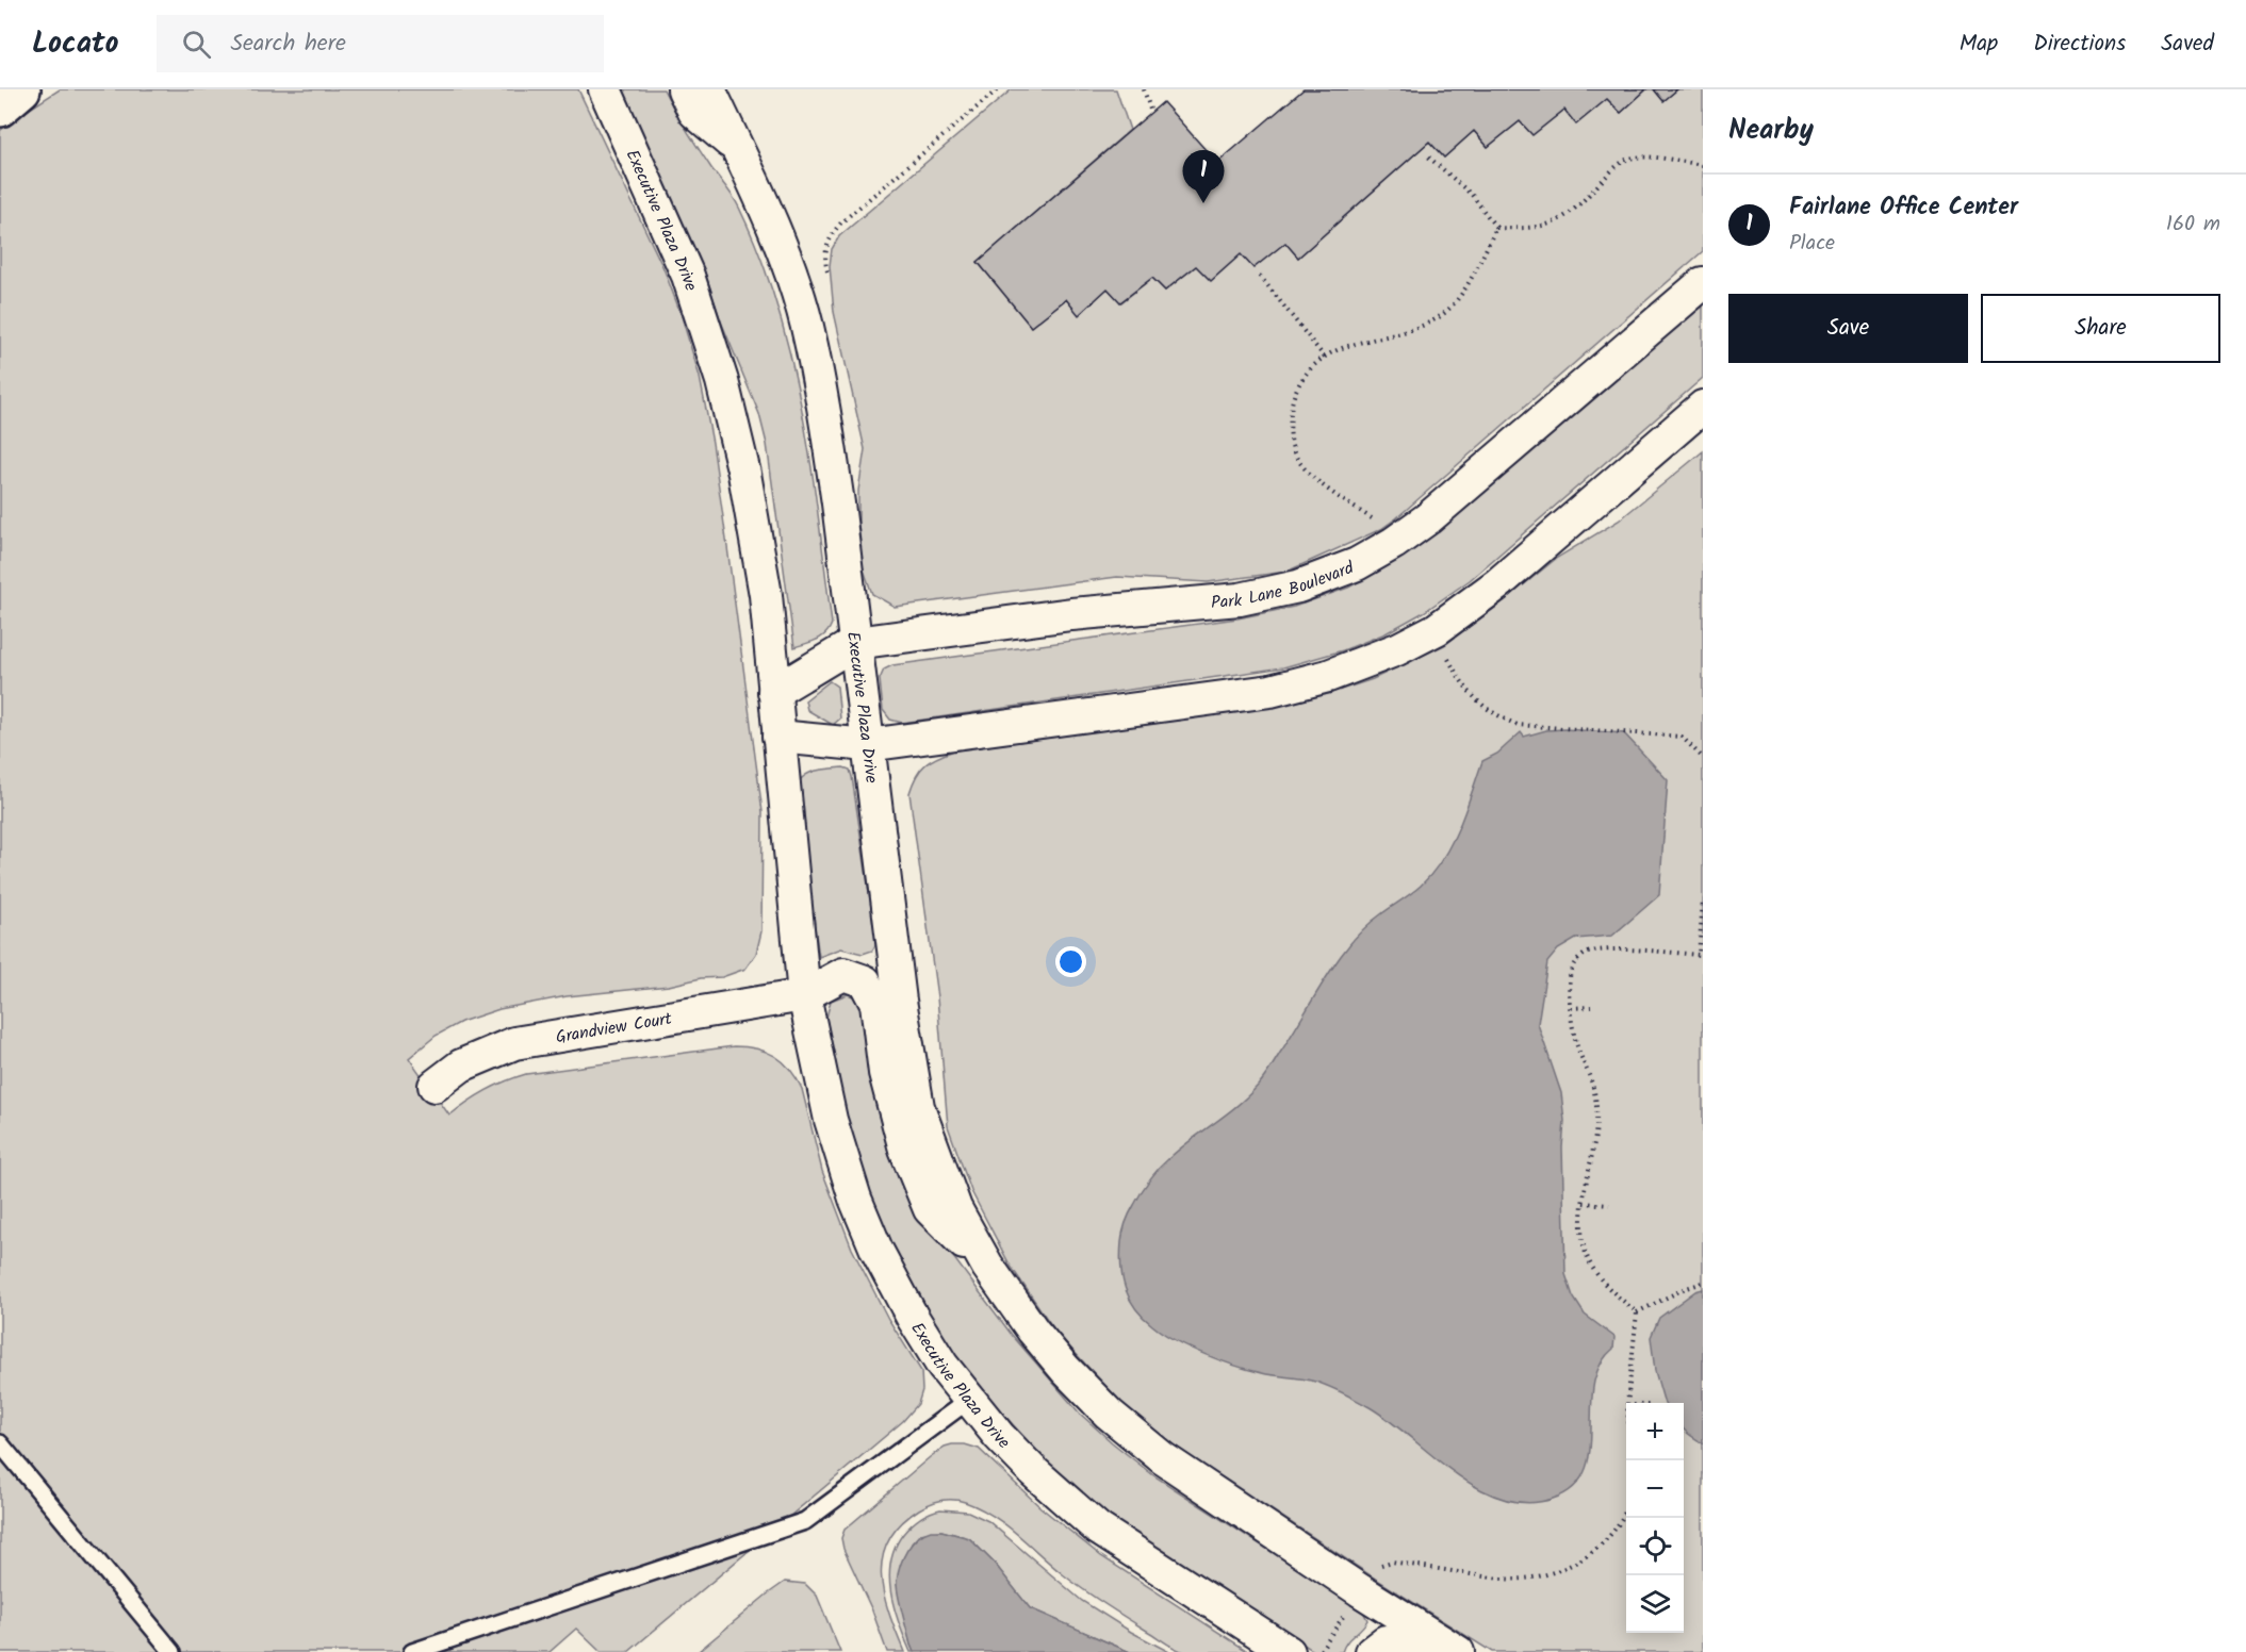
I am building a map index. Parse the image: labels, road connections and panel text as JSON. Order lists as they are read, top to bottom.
{
  "streets": {
    "street": ["Executive Plaza Drive", "Park Lane Boulevard", "Grandview Court"]
  },
  "crossings": [
    ["Executive Plaza Drive", "Park Lane Boulevard"],
    ["Executive Plaza Drive", "Grandview Court"]
  ],
  "page": {
    "header": "Locato",
    "search": "Search here",
    "nav": ["Map", "Directions", "Saved"],
    "heading": "Nearby",
    "pins": "1",
    "list": [
      {
        "mark": "1",
        "name": "Fairlane Office Center",
        "note": "Place",
        "value": "160 m"
      }
    ],
    "buttons": ["Save", "Share"],
    "map_buttons": ["+", "−"]
  }
}
